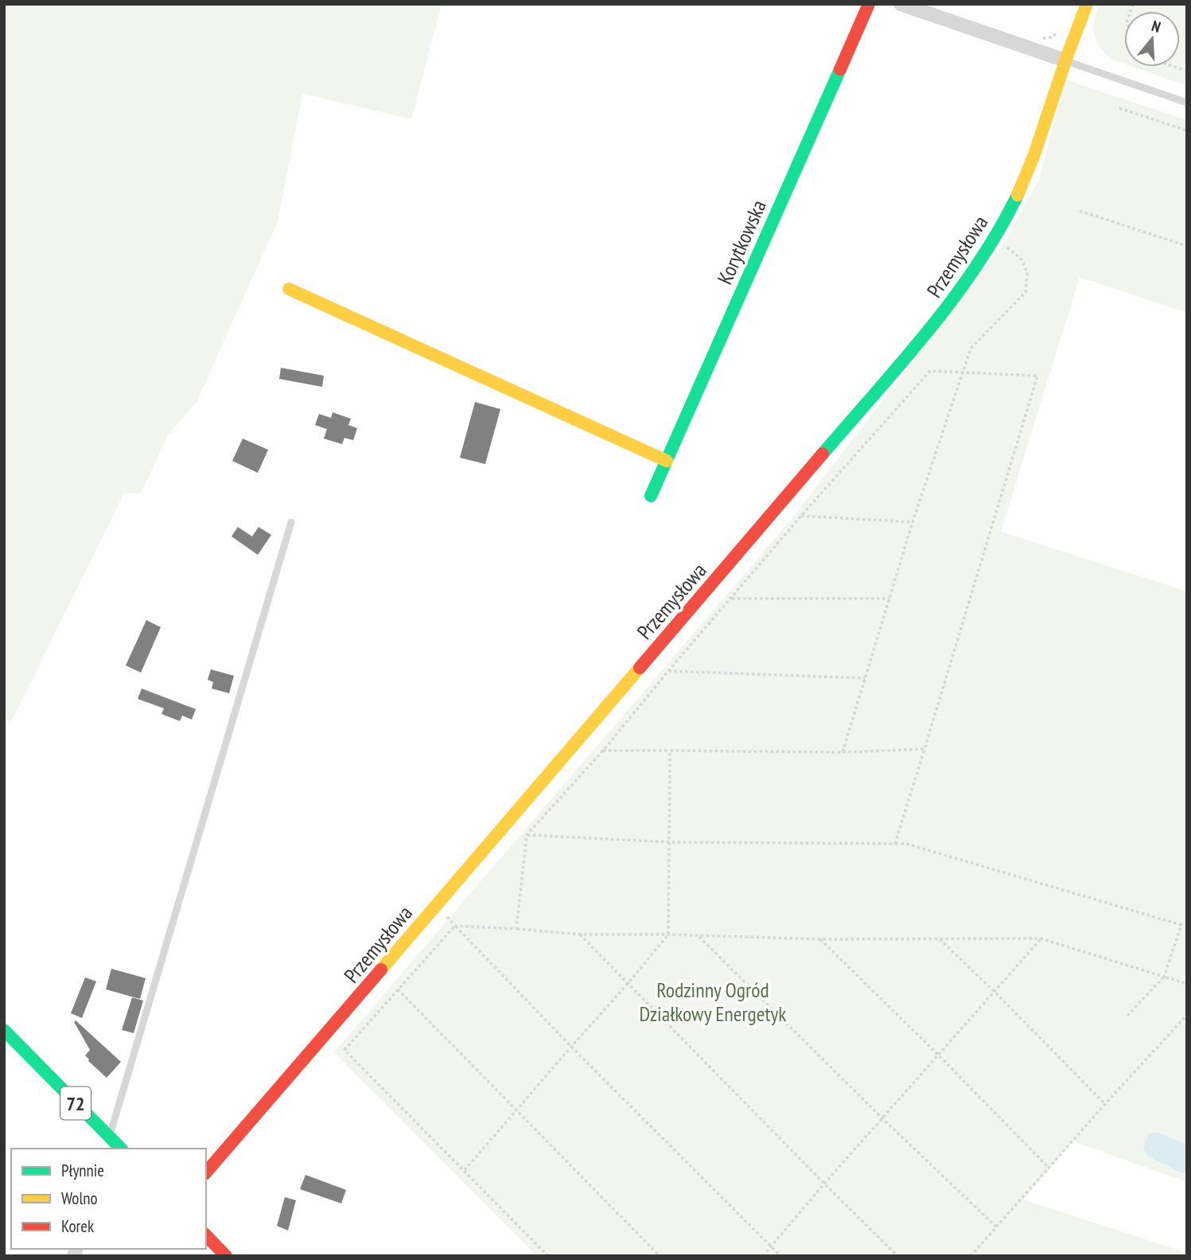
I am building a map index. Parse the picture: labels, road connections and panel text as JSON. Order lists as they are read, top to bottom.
{
  "streets": {
    "main road": ["Korytkowska", "Przemysłowa", "72"]
  },
  "parks": ["Rodzinny Ogród Działkowy Energetyk"],
  "legend": ["Płynnie", "Wolno", "Korek"],
  "north": "top"
}
